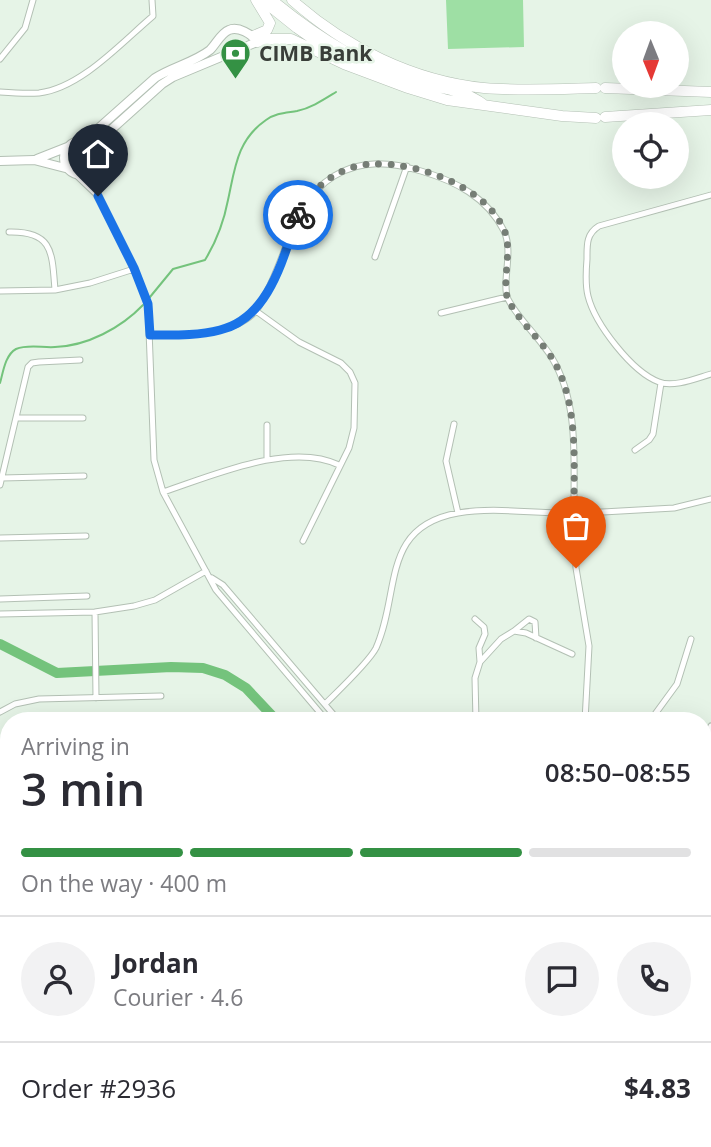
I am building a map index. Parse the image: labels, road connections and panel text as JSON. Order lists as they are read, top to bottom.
{
  "places": {
    "bank": ["CIMB Bank"]
  },
  "north": "bottom",
  "page": {
    "heading": ["3 min", "Arriving in", "08:50–08:55"],
    "panel": [
      "Jordan",
      "Courier · 4.6",
      "Order #2936",
      "$4.83"
    ],
    "bar": "On the way · 400 m"
  }
}
